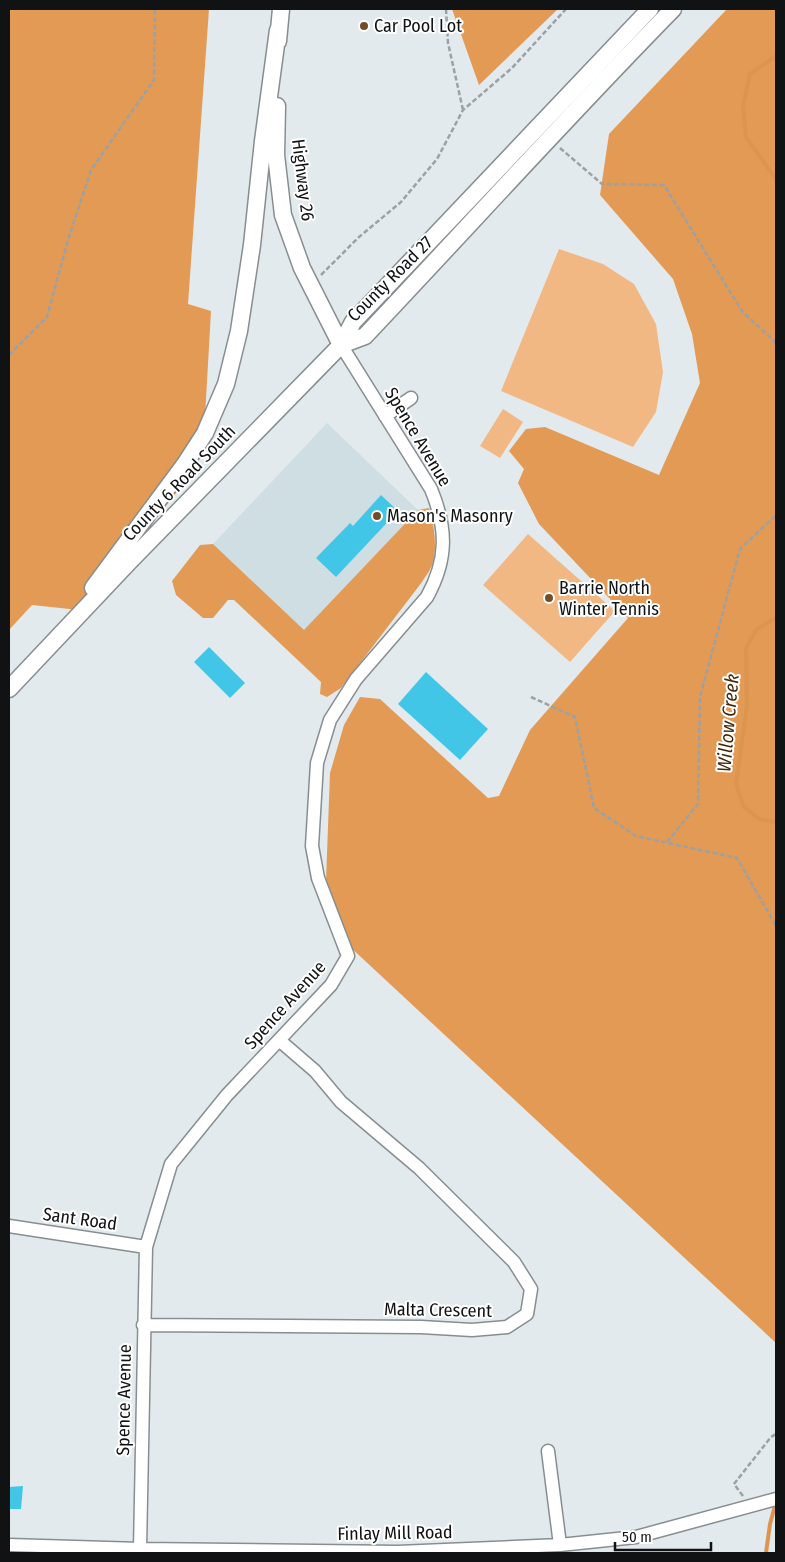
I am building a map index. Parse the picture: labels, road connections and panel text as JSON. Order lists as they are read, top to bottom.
{
  "streets": {
    "main road": ["Highway 26", "County Road 27", "County 6 Road South"],
    "street": [
      "Spence Avenue",
      "Sant Road",
      "Malta Crescent",
      "Finlay Mill Road"
    ]
  },
  "crossings": [
    ["Highway 26", "County Road 27"],
    ["Highway 26", "Spence Avenue"],
    ["Highway 26", "County 6 Road South"],
    ["County Road 27", "Spence Avenue"],
    ["County Road 27", "County 6 Road South"],
    ["Spence Avenue", "County 6 Road South"],
    ["Spence Avenue", "Sant Road"],
    ["Spence Avenue", "Malta Crescent"],
    ["Spence Avenue", "Finlay Mill Road"]
  ],
  "water": ["Willow Creek"],
  "places": ["Car Pool Lot", "Mason's Masonry", "Barrie North Winter Tennis"],
  "scale_bar": "50 m"
}
